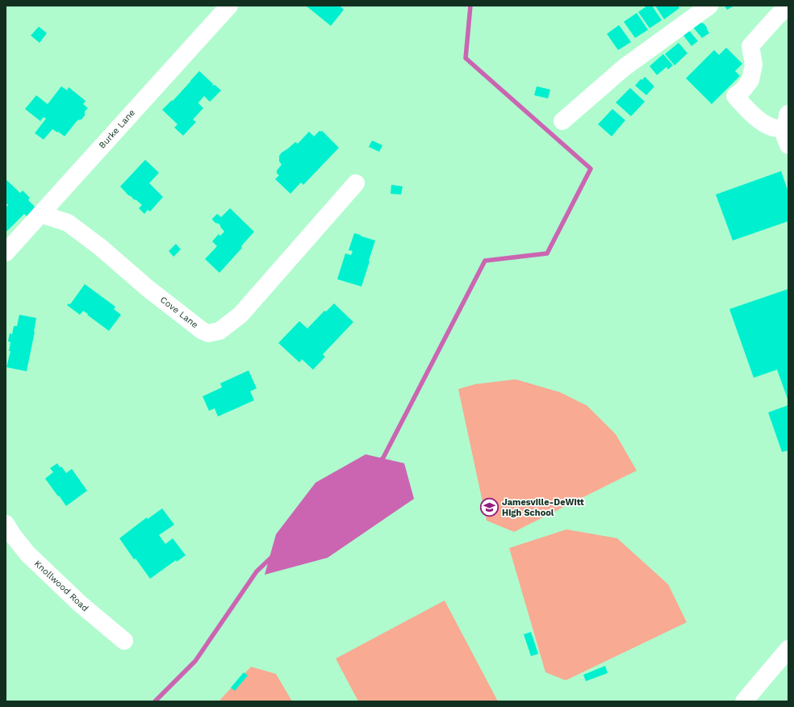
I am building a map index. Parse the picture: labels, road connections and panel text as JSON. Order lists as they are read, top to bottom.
{
  "streets": {
    "street": ["Burke Lane", "Cove Lane", "Knollwood Road"]
  },
  "crossings": [
    ["Burke Lane", "Cove Lane"]
  ],
  "places": {
    "school or university": ["Jamesville-DeWitt High School"]
  }
}
